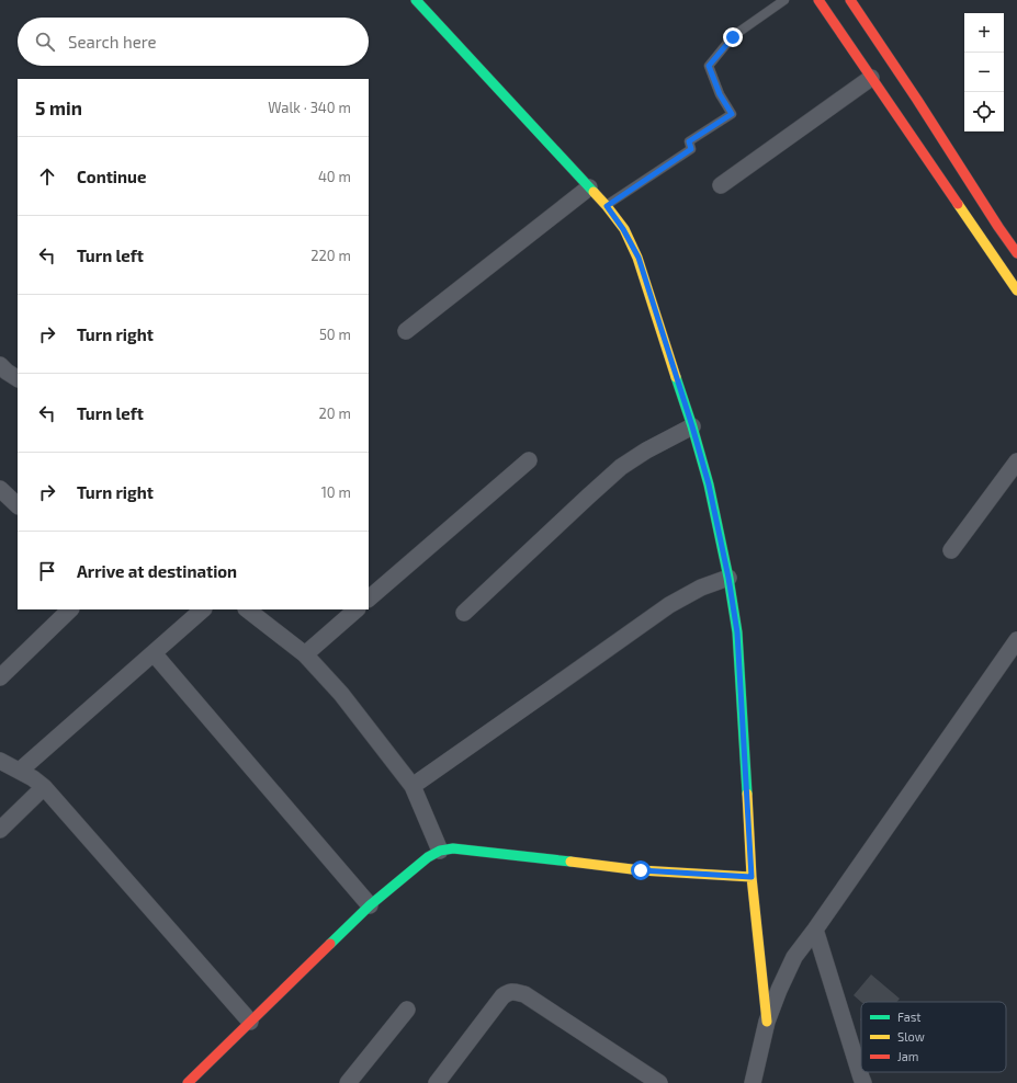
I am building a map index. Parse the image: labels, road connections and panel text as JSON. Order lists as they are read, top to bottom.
{
  "legend": ["Fast", "Slow", "Jam"],
  "page": {
    "map_buttons": ["+", "−"],
    "search": "Search here",
    "heading": ["5 min", "Walk · 340 m"],
    "list": [
      ["Continue", "40 m"],
      ["Turn left", "220 m"],
      ["Turn right", "50 m"],
      ["Turn left", "20 m"],
      ["Turn right", "10 m"],
      "Arrive at destination"
    ]
  }
}
